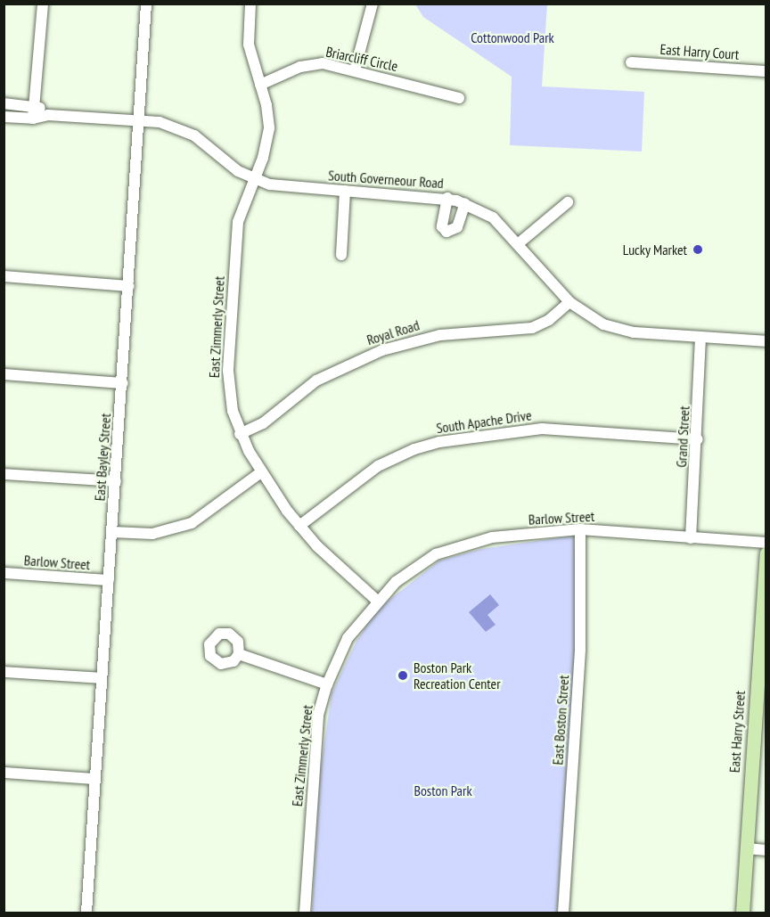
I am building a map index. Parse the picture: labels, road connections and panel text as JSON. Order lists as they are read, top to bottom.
{
  "streets": {
    "main road": ["East Harry Street"],
    "street": [
      "East Harry Court",
      "Briarcliff Circle",
      "South Governeour Road",
      "East Zimmerly Street",
      "Royal Road",
      "South Apache Drive",
      "Grand Street",
      "East Bayley Street",
      "Barlow Street",
      "East Boston Street"
    ]
  },
  "crossings": [
    ["Briarcliff Circle", "East Zimmerly Street"],
    ["South Governeour Road", "East Zimmerly Street"],
    ["South Governeour Road", "Royal Road"],
    ["South Governeour Road", "Grand Street"],
    ["South Governeour Road", "East Bayley Street"],
    ["East Zimmerly Street", "Royal Road"],
    ["East Zimmerly Street", "South Apache Drive"],
    ["East Zimmerly Street", "Barlow Street"],
    ["South Apache Drive", "Grand Street"],
    ["Grand Street", "Barlow Street"],
    ["East Bayley Street", "Barlow Street"],
    ["Barlow Street", "East Boston Street"]
  ],
  "parks": ["Cottonwood Park", "Boston Park"],
  "places": ["Lucky Market", "Boston Park Recreation Center"]
}
